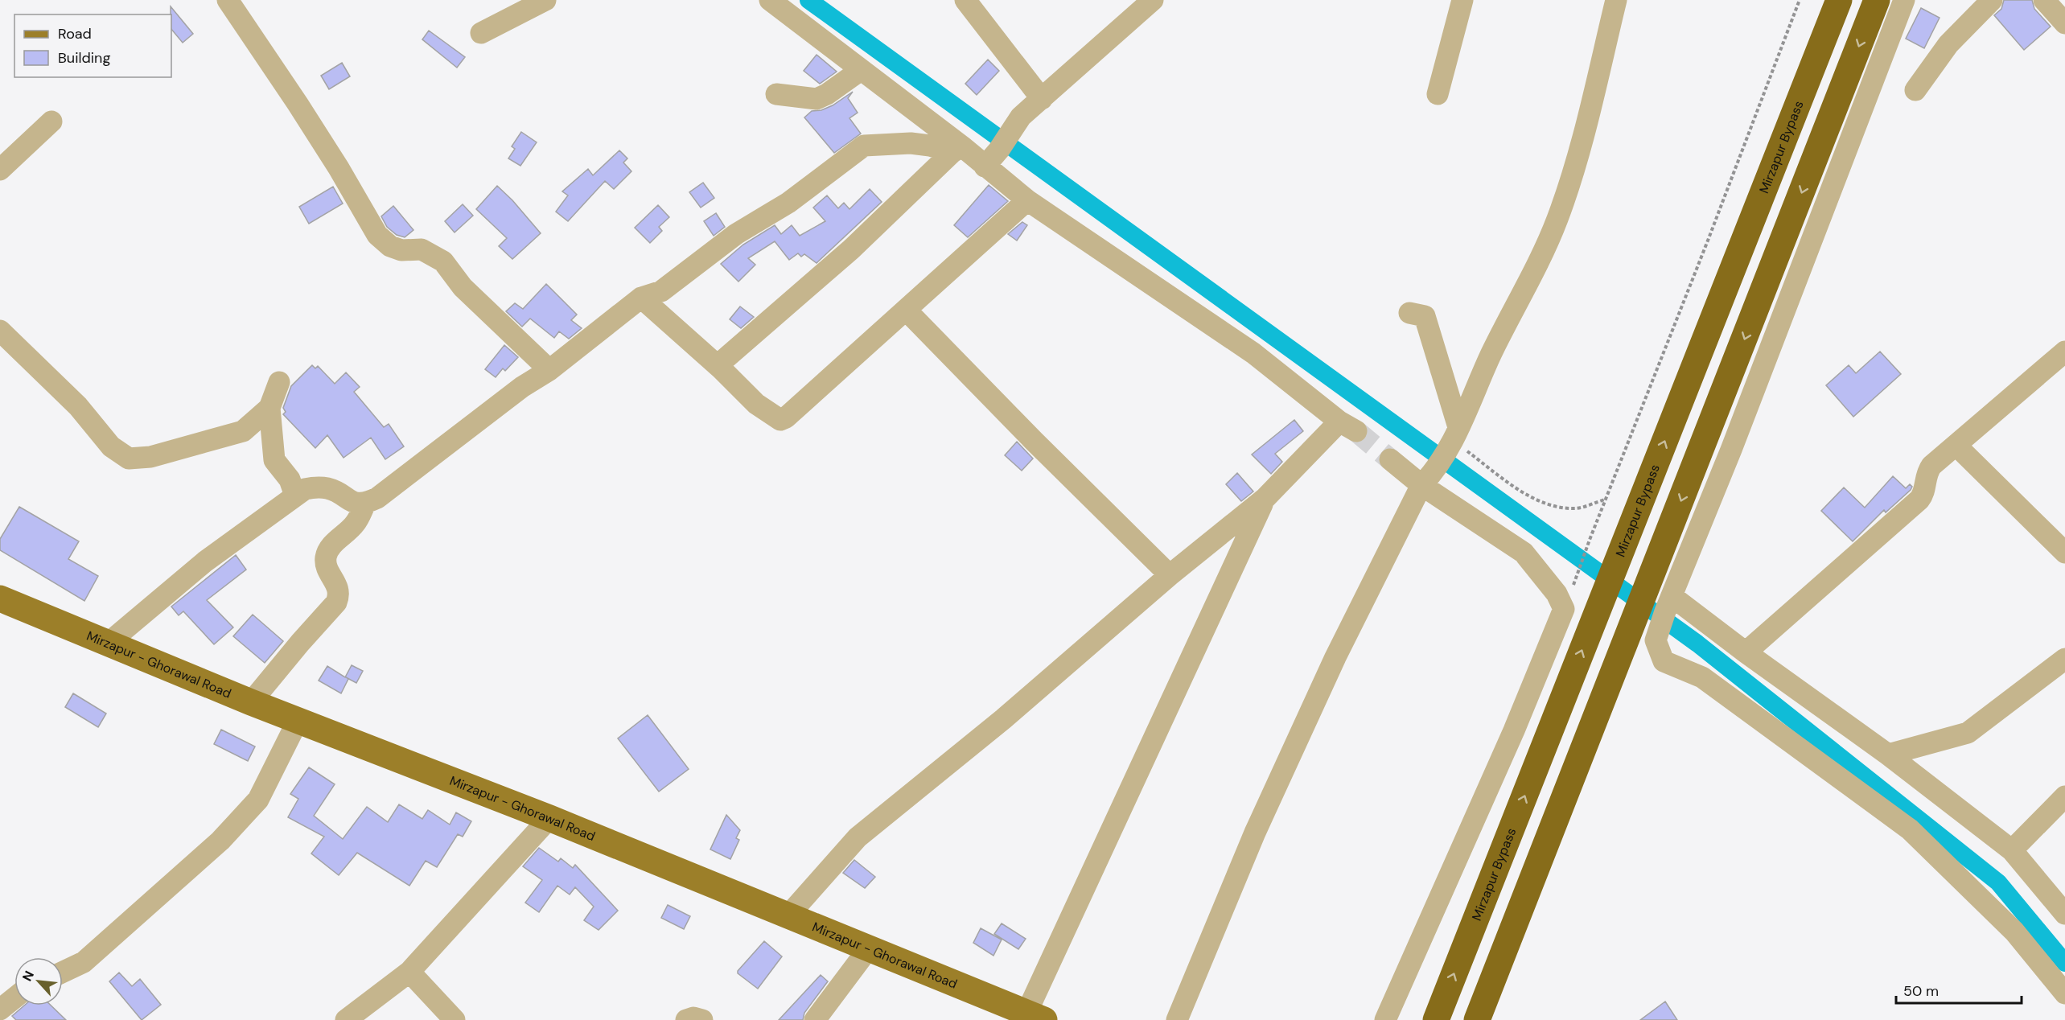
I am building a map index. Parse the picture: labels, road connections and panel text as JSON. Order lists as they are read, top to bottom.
{
  "streets": {
    "highway": ["Mirzapur Bypass"],
    "main road": ["Mirzapur - Ghorawal Road"]
  },
  "legend": ["Road", "Building"],
  "scale_bar": "50 m",
  "north": "top left"
}
